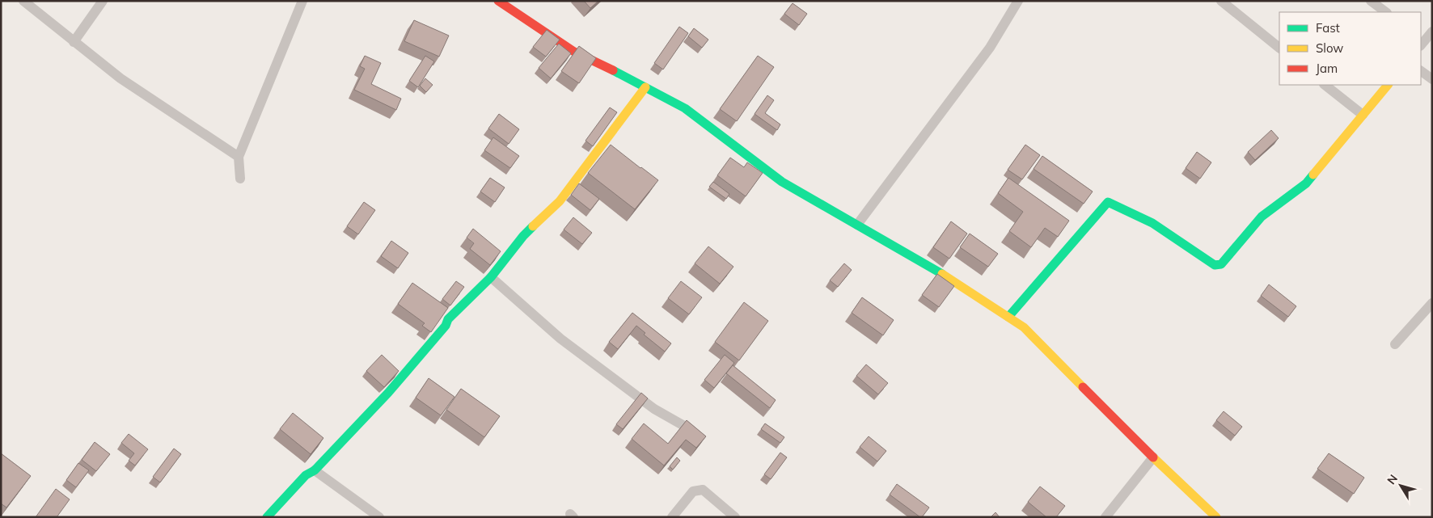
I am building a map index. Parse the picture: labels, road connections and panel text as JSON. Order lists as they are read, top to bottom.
{
  "legend": ["Fast", "Slow", "Jam"],
  "north": "top left"
}
